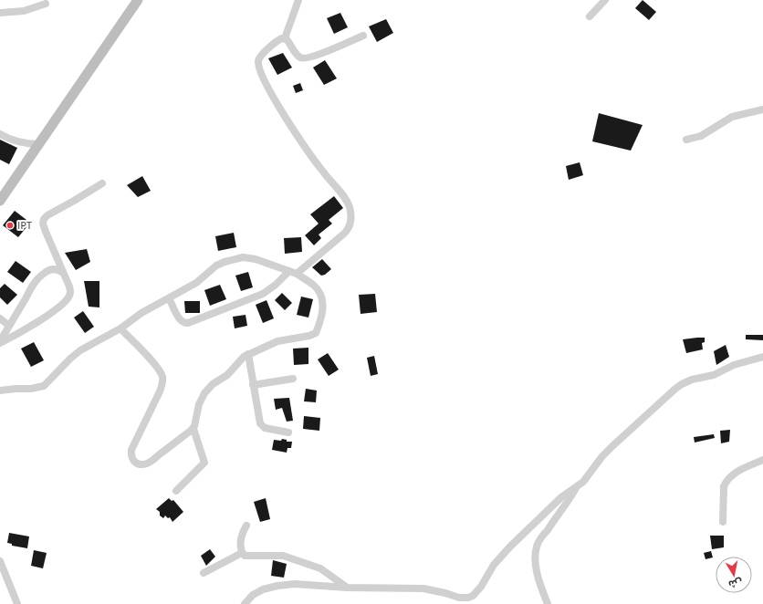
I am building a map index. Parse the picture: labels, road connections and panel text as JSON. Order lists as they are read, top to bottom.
{
  "places": ["IPT"],
  "north": "bottom"
}
